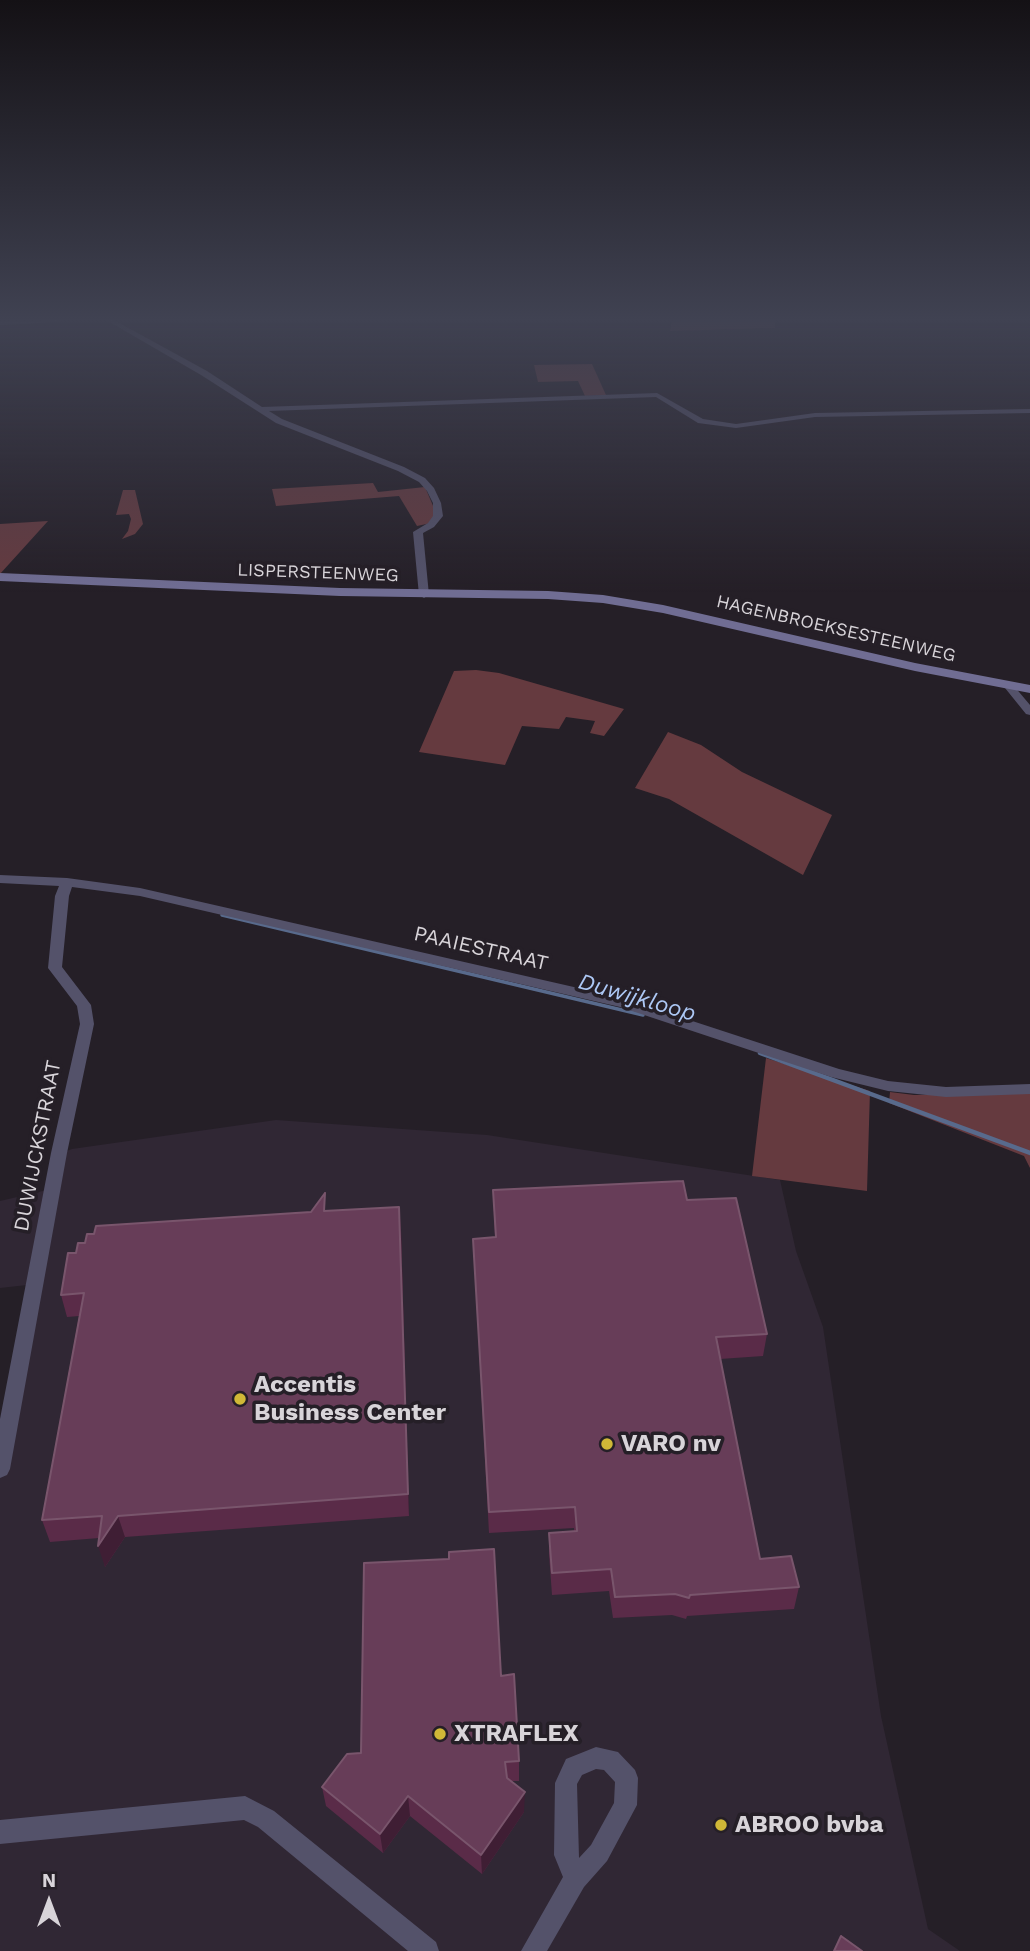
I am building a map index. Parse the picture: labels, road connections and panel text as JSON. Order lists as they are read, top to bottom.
{
  "streets": {
    "street": [
      "LISPERSTEENWEG",
      "HAGENBROEKSESTEENWEG",
      "PAAIESTRAAT",
      "DUWIJCKSTRAAT"
    ]
  },
  "crossings": [
    ["LISPERSTEENWEG", "HAGENBROEKSESTEENWEG"],
    ["PAAIESTRAAT", "DUWIJCKSTRAAT"]
  ],
  "water": ["Duwijkloop"],
  "places": [
    "Accentis Business Center",
    "VARO nv",
    "XTRAFLEX",
    "ABROO bvba"
  ],
  "north": "top"
}
